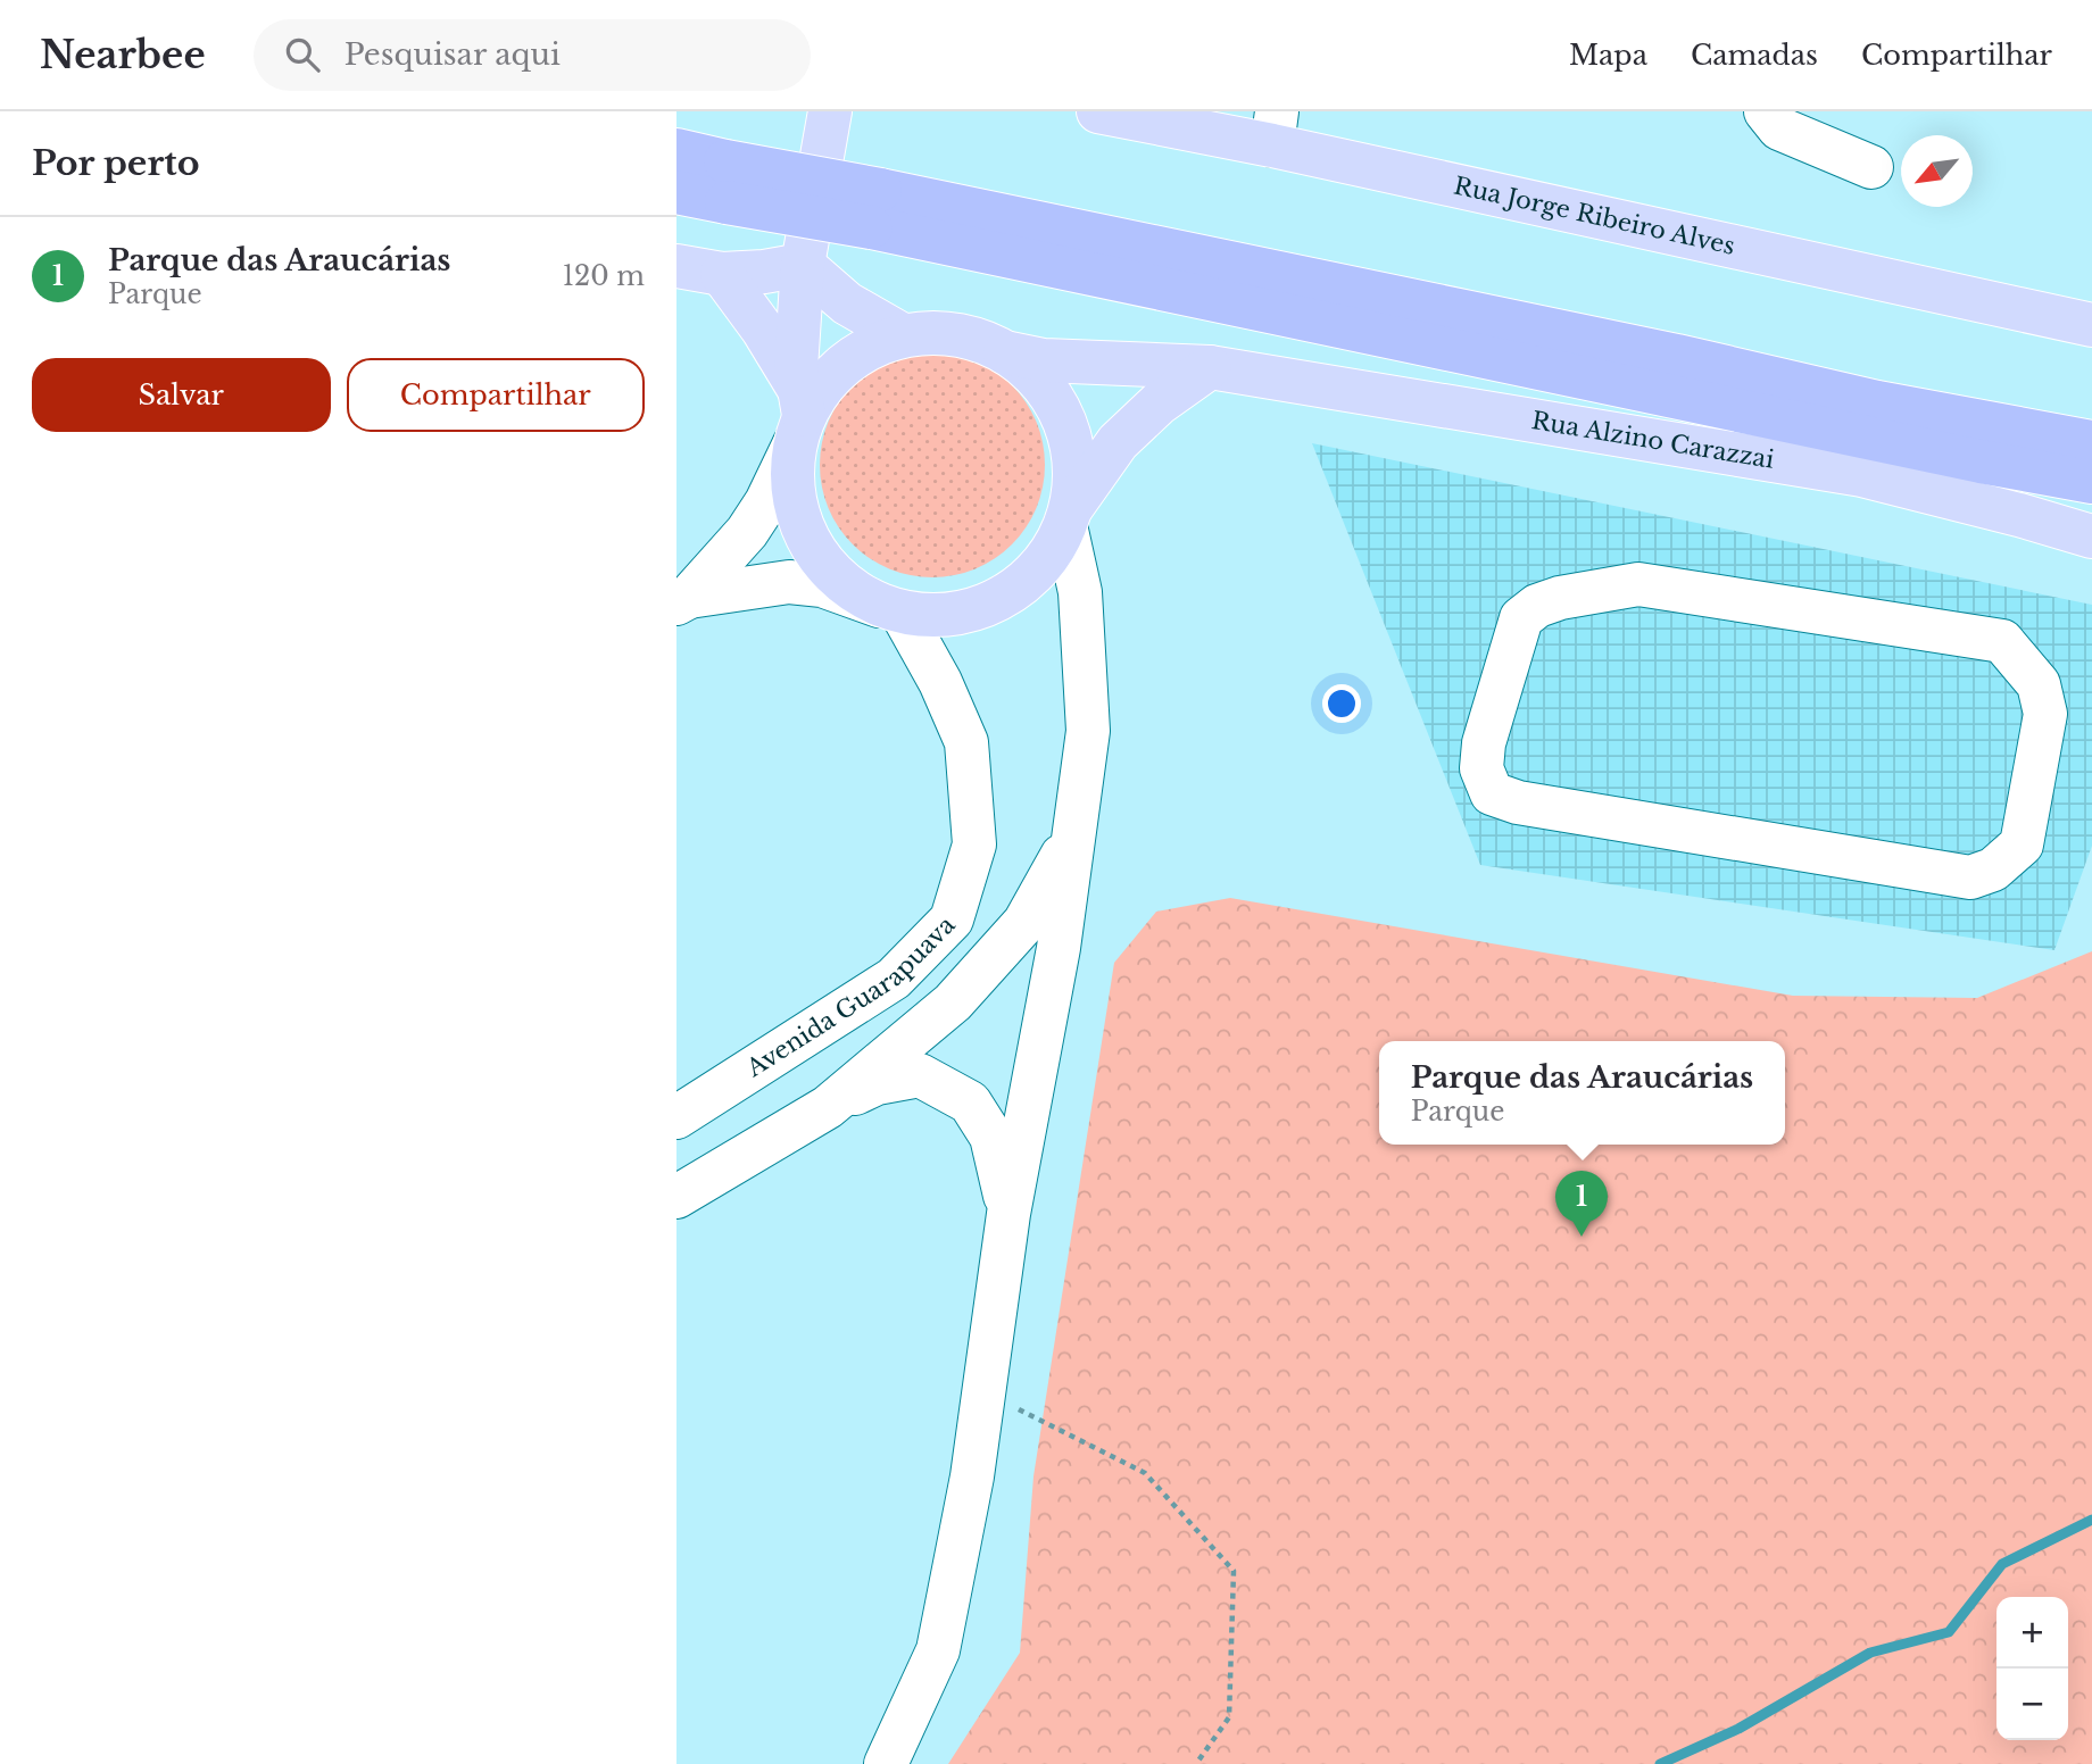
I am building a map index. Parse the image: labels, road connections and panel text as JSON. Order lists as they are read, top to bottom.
{
  "streets": {
    "main road": ["Rua Jorge Ribeiro Alves", "Rua Alzino Carazzai"],
    "street": ["Avenida Guarapuava"]
  },
  "crossings": [
    ["Rua Alzino Carazzai", "Avenida Guarapuava"]
  ],
  "north": "bottom left",
  "page": {
    "header": "Nearbee",
    "search": "Pesquisar aqui",
    "nav": ["Mapa", "Camadas", "Compartilhar"],
    "heading": "Por perto",
    "list": [
      {
        "mark": "1",
        "name": "Parque das Araucárias",
        "note": "Parque",
        "value": "120 m"
      }
    ],
    "buttons": ["Salvar", "Compartilhar"],
    "popup": ["Parque das Araucárias", "Parque"],
    "pins": "1",
    "map_buttons": ["+", "−"]
  }
}
